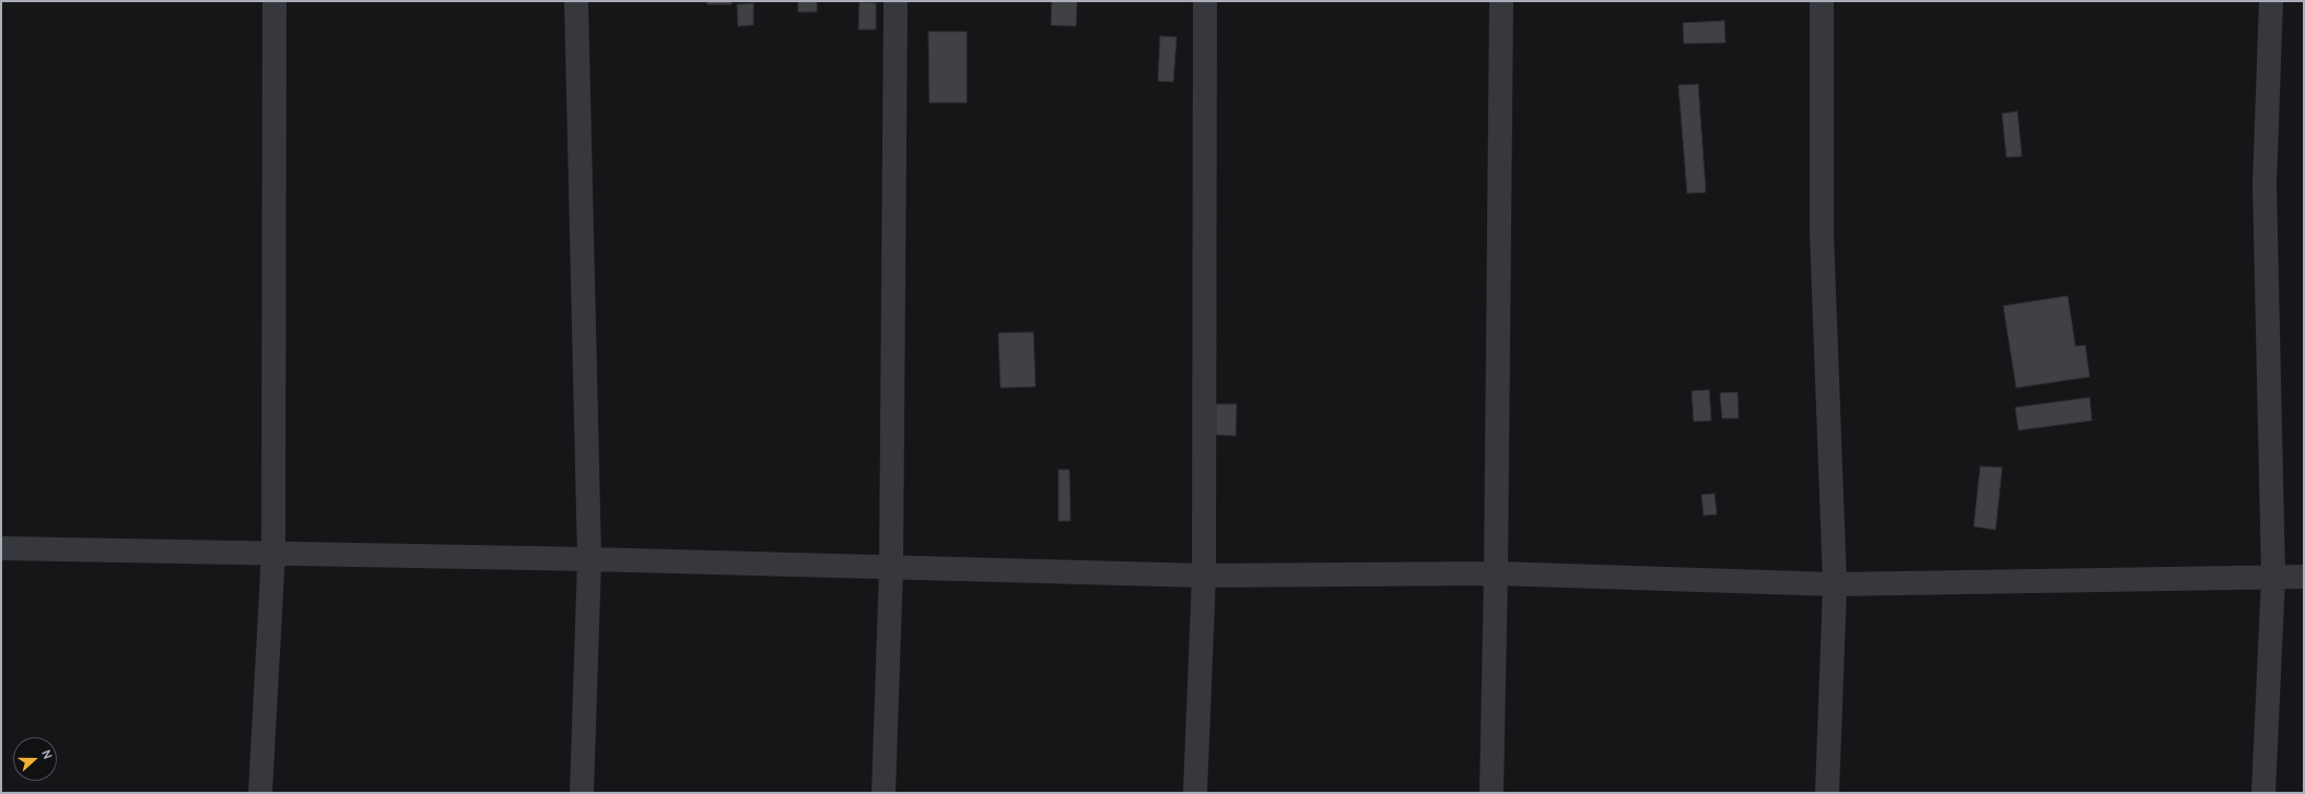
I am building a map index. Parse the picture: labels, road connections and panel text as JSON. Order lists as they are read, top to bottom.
{
  "north": "right"
}
